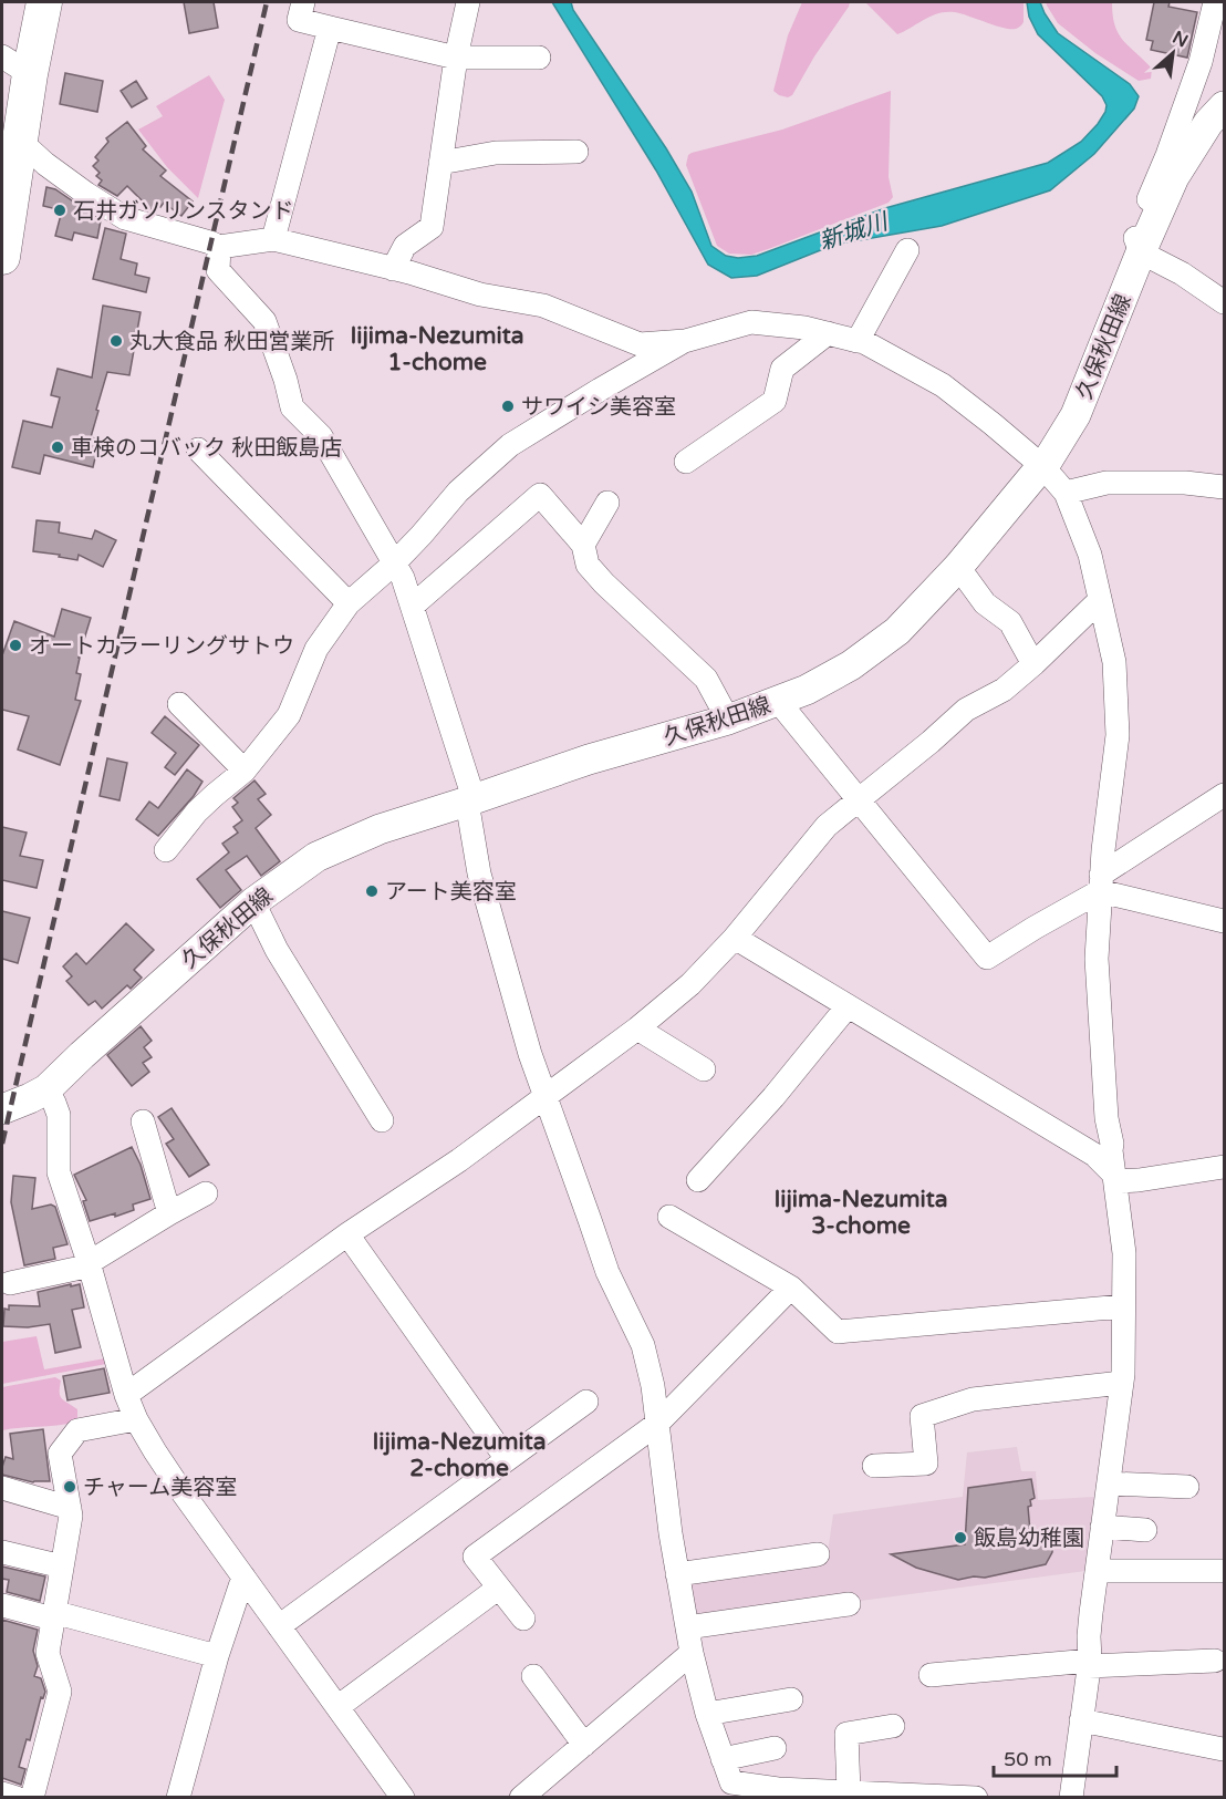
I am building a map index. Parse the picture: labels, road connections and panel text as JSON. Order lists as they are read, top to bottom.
{
  "streets": {
    "main road": ["久保秋田線"]
  },
  "districts": ["Iijima-Nezumita 1-chome", "Iijima-Nezumita 3-chome", "Iijima-Nezumita 2-chome"],
  "water": ["新城川"],
  "places": [
    "石井ガソリンスタンド",
    "丸大食品 秋田営業所",
    "サワイシ美容室",
    "車検のコバック 秋田飯島店",
    "オートカラーリングサトウ",
    "アート美容室",
    "チャーム美容室",
    "飯島幼稚園"
  ],
  "scale_bar": "50 m",
  "north": "top right"
}
